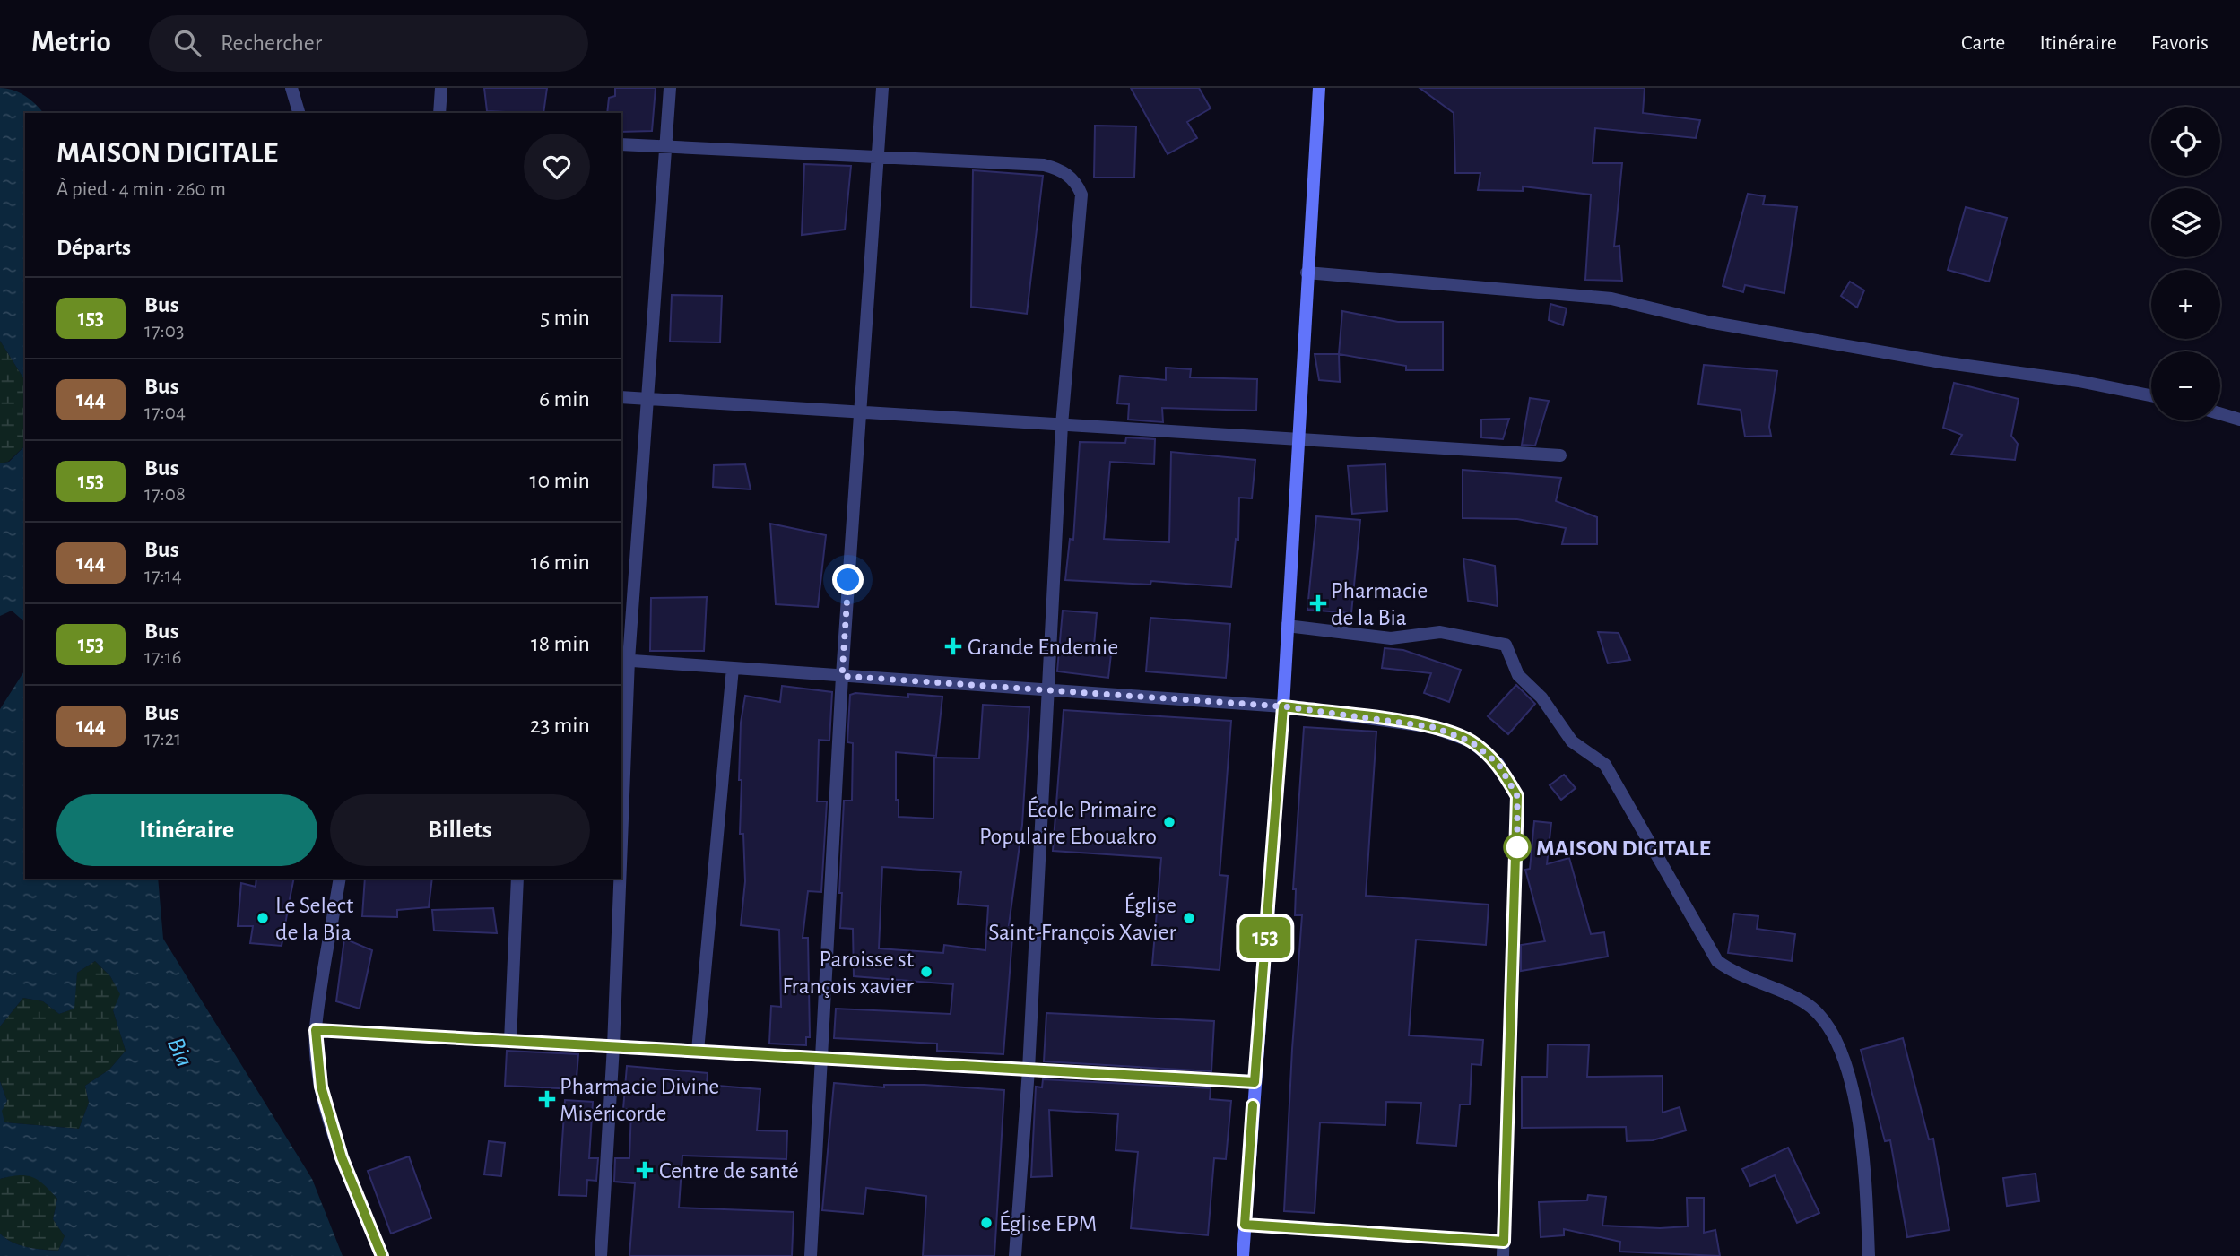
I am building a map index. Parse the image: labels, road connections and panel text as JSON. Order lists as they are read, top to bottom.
{
  "water": ["Bia"],
  "places": {
    "health": [
      "Pharmacie de la Bia",
      "Grande Endemie",
      "Pharmacie Divine Miséricorde",
      "Centre de santé"
    ],
    "other": [
      "École Primaire Populaire Ebouakro",
      "MAISON DIGITALE",
      "Le Select de la Bia",
      "Église Saint-François Xavier",
      "Paroisse st François xavier",
      "Église EPM"
    ]
  },
  "lines": ["bus line 153"],
  "page": {
    "header": "Metrio",
    "search": "Rechercher",
    "nav": ["Carte", "Itinéraire", "Favoris"],
    "on_map": "153",
    "map_buttons": ["+", "−"],
    "heading": [
      ["MAISON DIGITALE", "À pied · 4 min · 260 m"],
      "Départs"
    ],
    "list": [
      {
        "mark": "153",
        "name": "Bus",
        "note": "17:03",
        "value": "5 min"
      },
      {
        "mark": "144",
        "name": "Bus",
        "note": "17:04",
        "value": "6 min"
      },
      {
        "mark": "153",
        "name": "Bus",
        "note": "17:08",
        "value": "10 min"
      },
      {
        "mark": "144",
        "name": "Bus",
        "note": "17:14",
        "value": "16 min"
      },
      {
        "mark": "153",
        "name": "Bus",
        "note": "17:16",
        "value": "18 min"
      },
      {
        "mark": "144",
        "name": "Bus",
        "note": "17:21",
        "value": "23 min"
      }
    ],
    "buttons": ["Itinéraire", "Billets"]
  }
}
